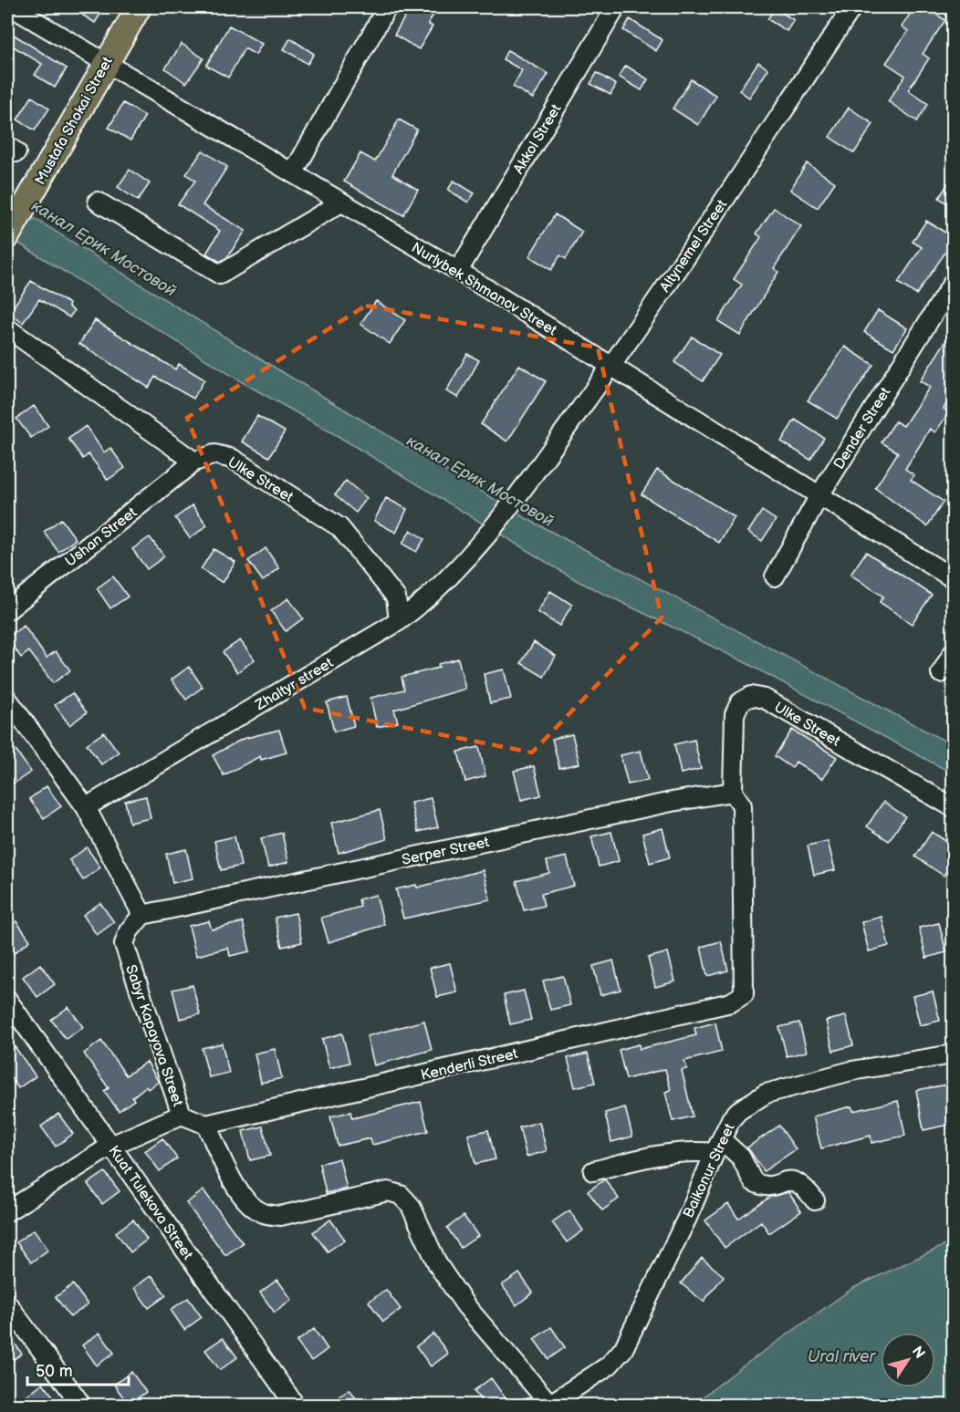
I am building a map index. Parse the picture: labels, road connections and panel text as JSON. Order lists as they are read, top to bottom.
{
  "streets": {
    "main road": ["Mustafa Shokai Street"],
    "street": [
      "Akkol Street",
      "Altynemel Street",
      "Nurlybek Shmanov Street",
      "Dender Street",
      "Ulke Street",
      "Ushan Street",
      "Zhaltyr street",
      "Serper Street",
      "Sabyr Kapayova Street",
      "Kenderli Street",
      "Baikonur Street",
      "Kuat Tulekova Street"
    ]
  },
  "crossings": [
    ["Mustafa Shokai Street", "Nurlybek Shmanov Street"],
    ["Akkol Street", "Nurlybek Shmanov Street"],
    ["Altynemel Street", "Nurlybek Shmanov Street"],
    ["Altynemel Street", "Zhaltyr street"],
    ["Nurlybek Shmanov Street", "Dender Street"],
    ["Ulke Street", "Ushan Street"],
    ["Ulke Street", "Zhaltyr street"],
    ["Ulke Street", "Serper Street"],
    ["Ulke Street", "Kenderli Street"],
    ["Serper Street", "Sabyr Kapayova Street"],
    ["Serper Street", "Kenderli Street"],
    ["Sabyr Kapayova Street", "Kenderli Street"]
  ],
  "water": ["канал Ерик Мостовой", "Ural river"],
  "scale_bar": "50 m",
  "north": "top right"
}
